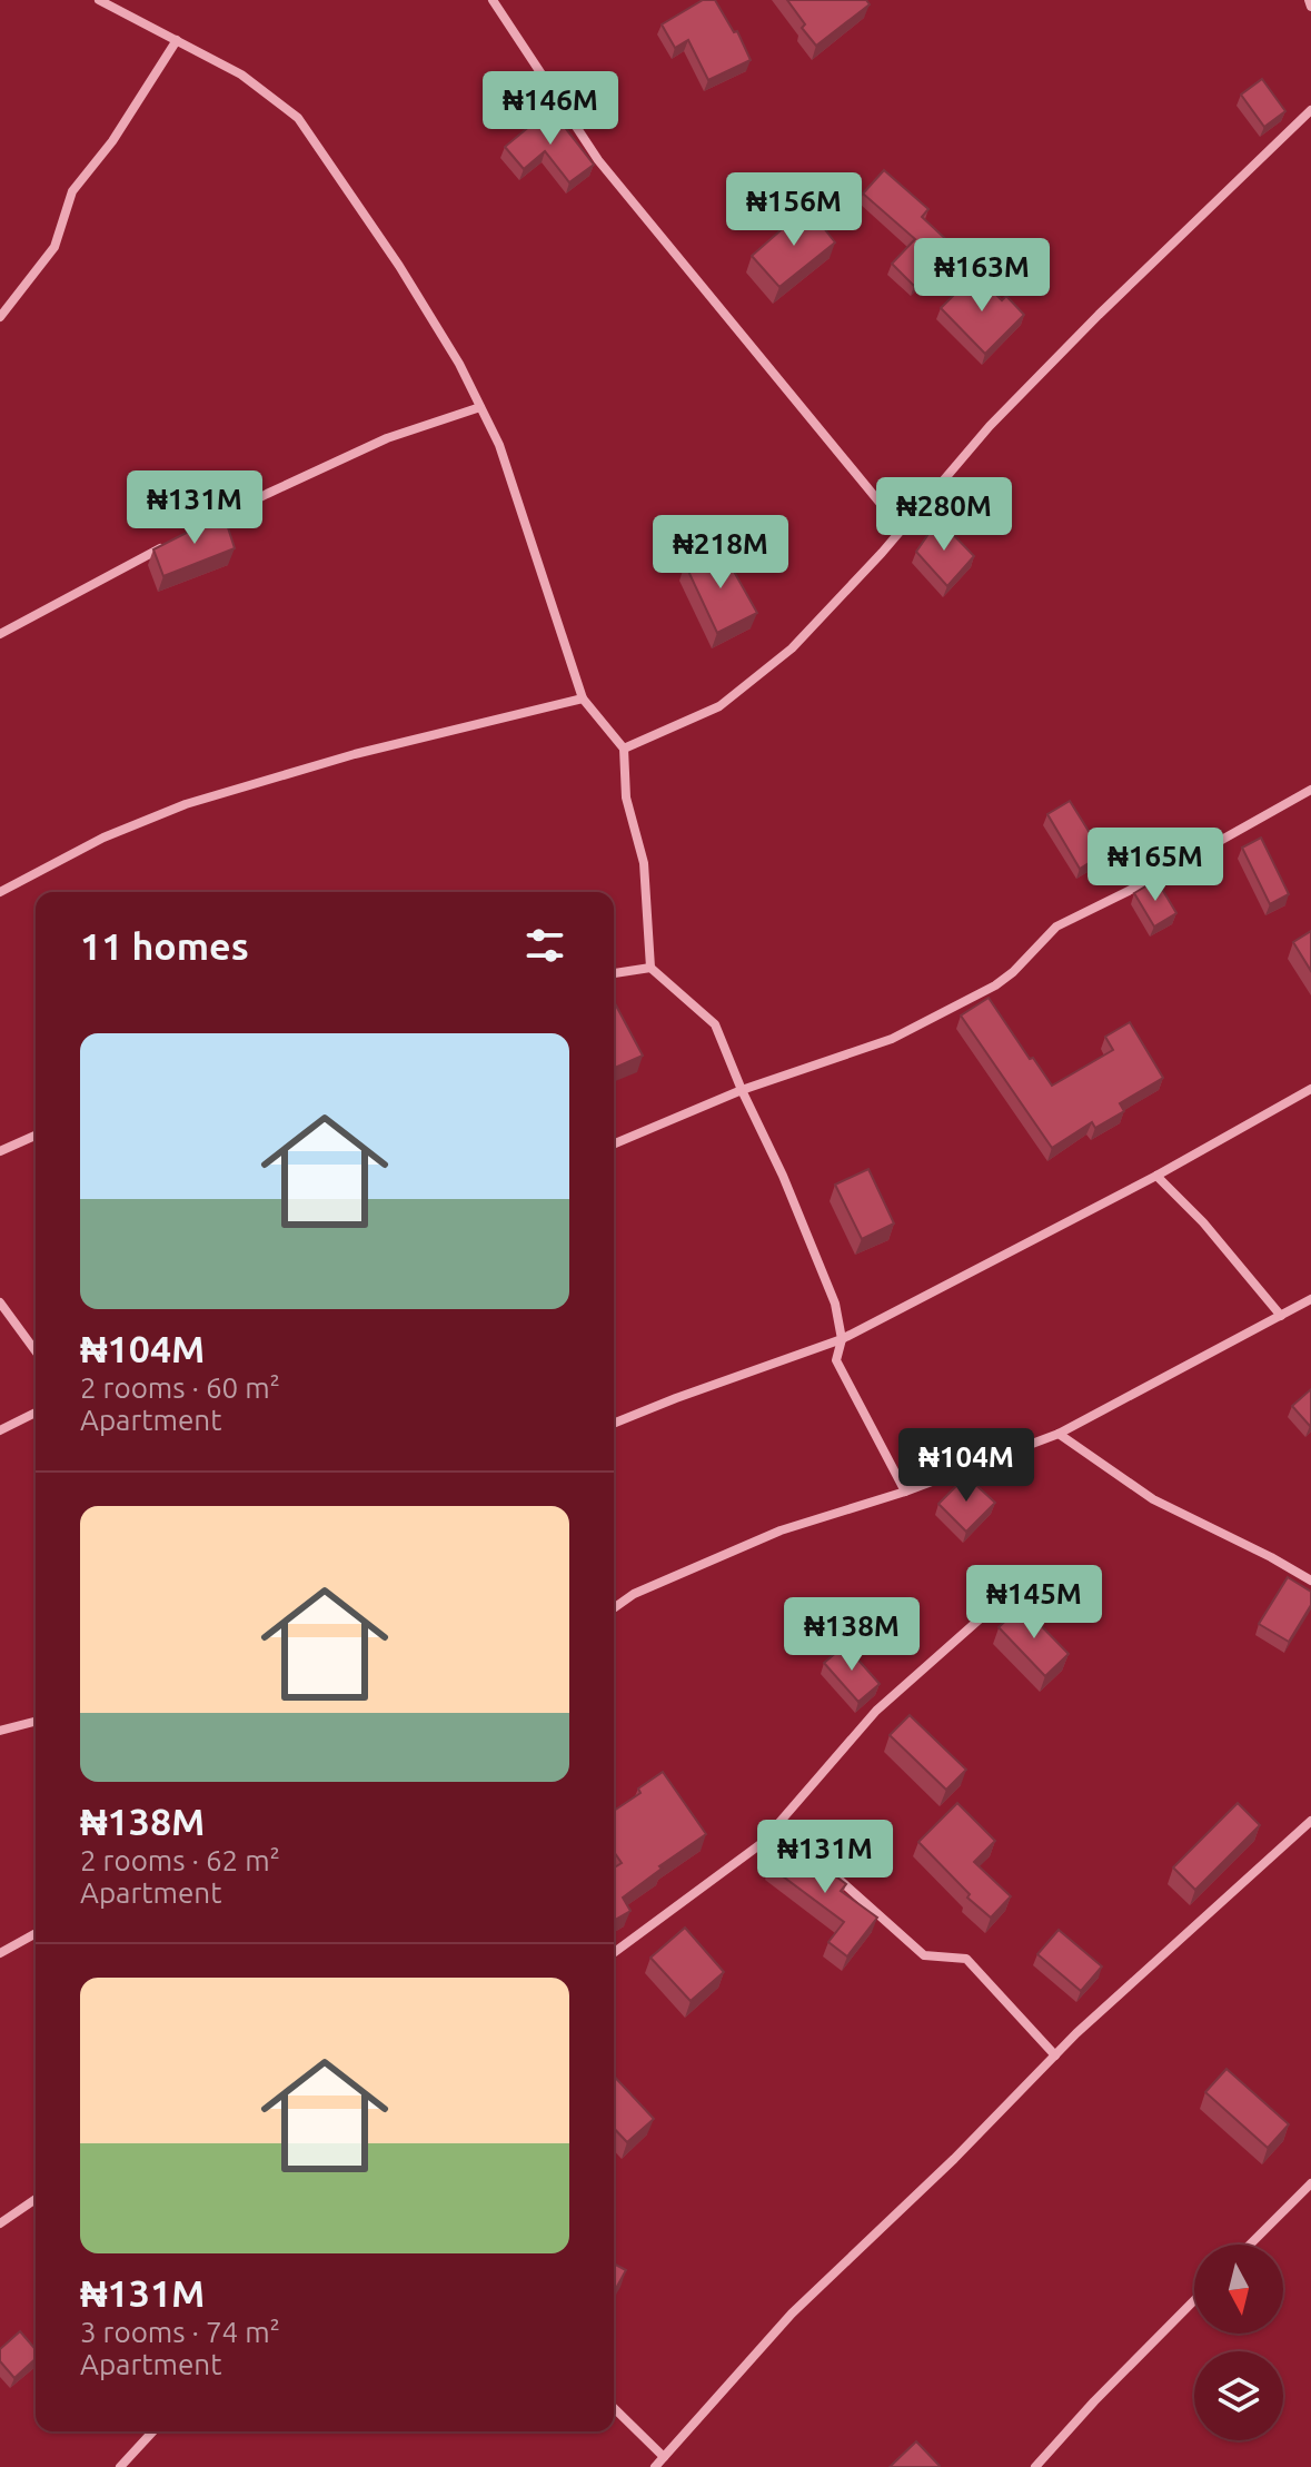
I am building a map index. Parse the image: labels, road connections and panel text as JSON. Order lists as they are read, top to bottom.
{
  "north": "bottom",
  "page": {
    "price": [
      "₦146M",
      "₦156M",
      "₦163M",
      "₦131M",
      "₦280M",
      "₦218M",
      "₦165M",
      "₦104M",
      "₦145M",
      "₦138M",
      "₦131M"
    ],
    "heading": "11 homes",
    "list": [
      {
        "name": "₦104M",
        "note": "2 rooms · 60 m² · Apartment"
      },
      {
        "name": "₦138M",
        "note": "2 rooms · 62 m² · Apartment"
      },
      {
        "name": "₦131M",
        "note": "3 rooms · 74 m² · Apartment"
      }
    ]
  }
}
